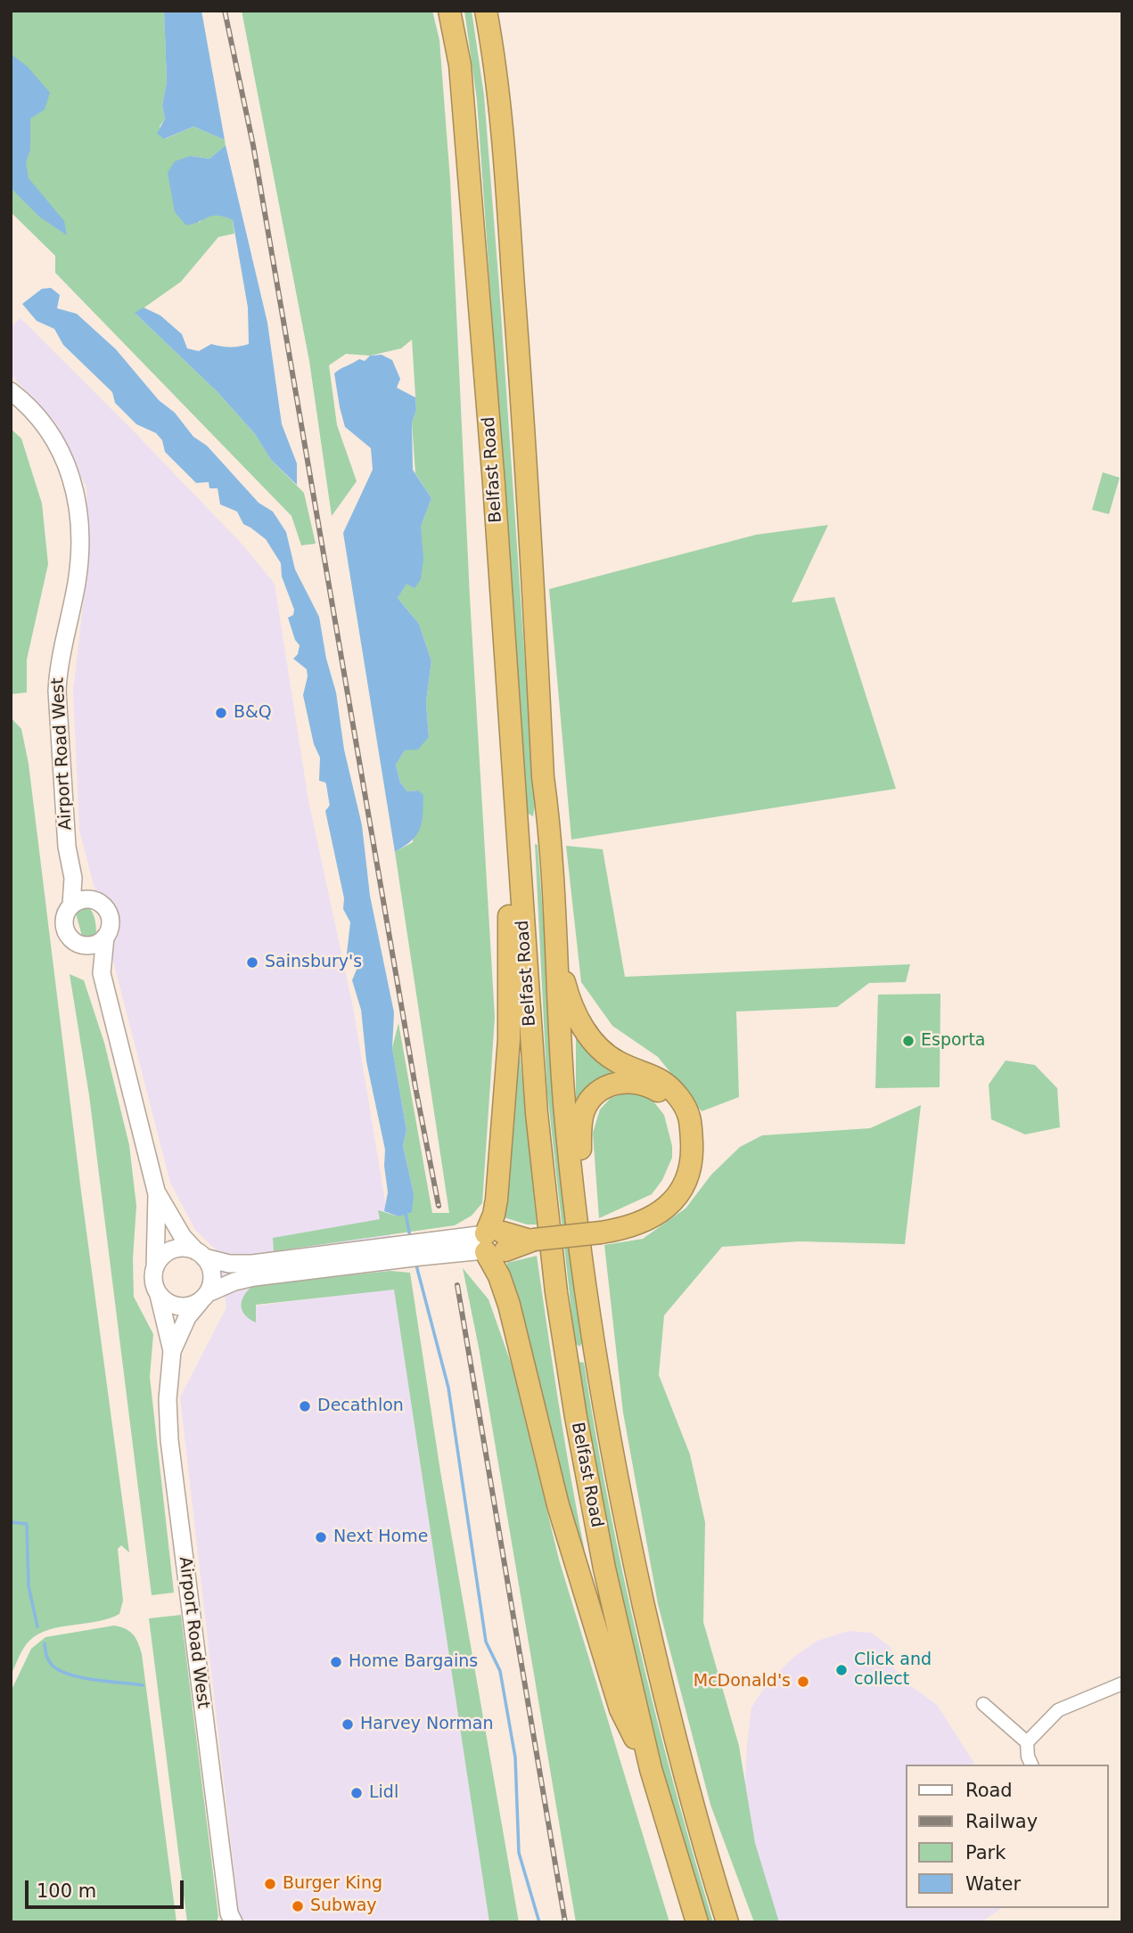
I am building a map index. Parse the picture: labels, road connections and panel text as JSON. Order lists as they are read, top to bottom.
{
  "streets": {
    "highway": ["Belfast Road"],
    "street": ["Airport Road West"]
  },
  "places": [
    "B&Q",
    "Sainsbury's",
    "Esporta",
    "Decathlon",
    "Next Home",
    "Home Bargains",
    "Click and collect",
    "McDonald's",
    "Harvey Norman",
    "Lidl",
    "Burger King",
    "Subway"
  ],
  "legend": [
    "Road",
    "Railway",
    "Park",
    "Water"
  ],
  "scale_bar": "100 m"
}
